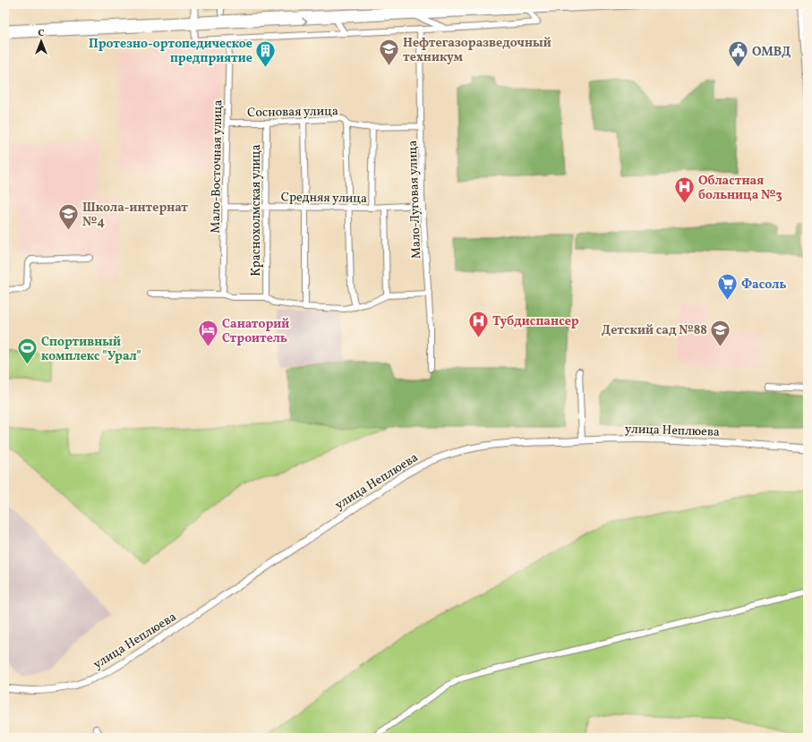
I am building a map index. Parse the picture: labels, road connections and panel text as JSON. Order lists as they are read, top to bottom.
{
  "streets": {
    "main road": ["улица Неплюева"],
    "street": [
      "Сосновая улица",
      "Мало-Восточная улица",
      "Средняя улица",
      "Мало-Луговая улица",
      "Краснохолмская улица"
    ]
  },
  "crossings": [
    ["Сосновая улица", "Мало-Восточная улица"],
    ["Сосновая улица", "Мало-Луговая улица"],
    ["Сосновая улица", "Краснохолмская улица"],
    ["Мало-Восточная улица", "Средняя улица"],
    ["Средняя улица", "Мало-Луговая улица"],
    ["Средняя улица", "Краснохолмская улица"]
  ],
  "places": {
    "school or university": ["Нефтегазоразведочный техникум", "Школа-интернат №4", "Детский сад №88"],
    "building": ["Протезно-ортопедическое предприятие"],
    "public building": ["ОМВД"],
    "hospital": ["Областная больница №3", "Тубдиспансер"],
    "supermarket": ["Фасоль"],
    "hotel": ["Санаторий Строитель"],
    "sports": ["Спортивный комплекс \"Урал\""]
  },
  "north": "top"
}
